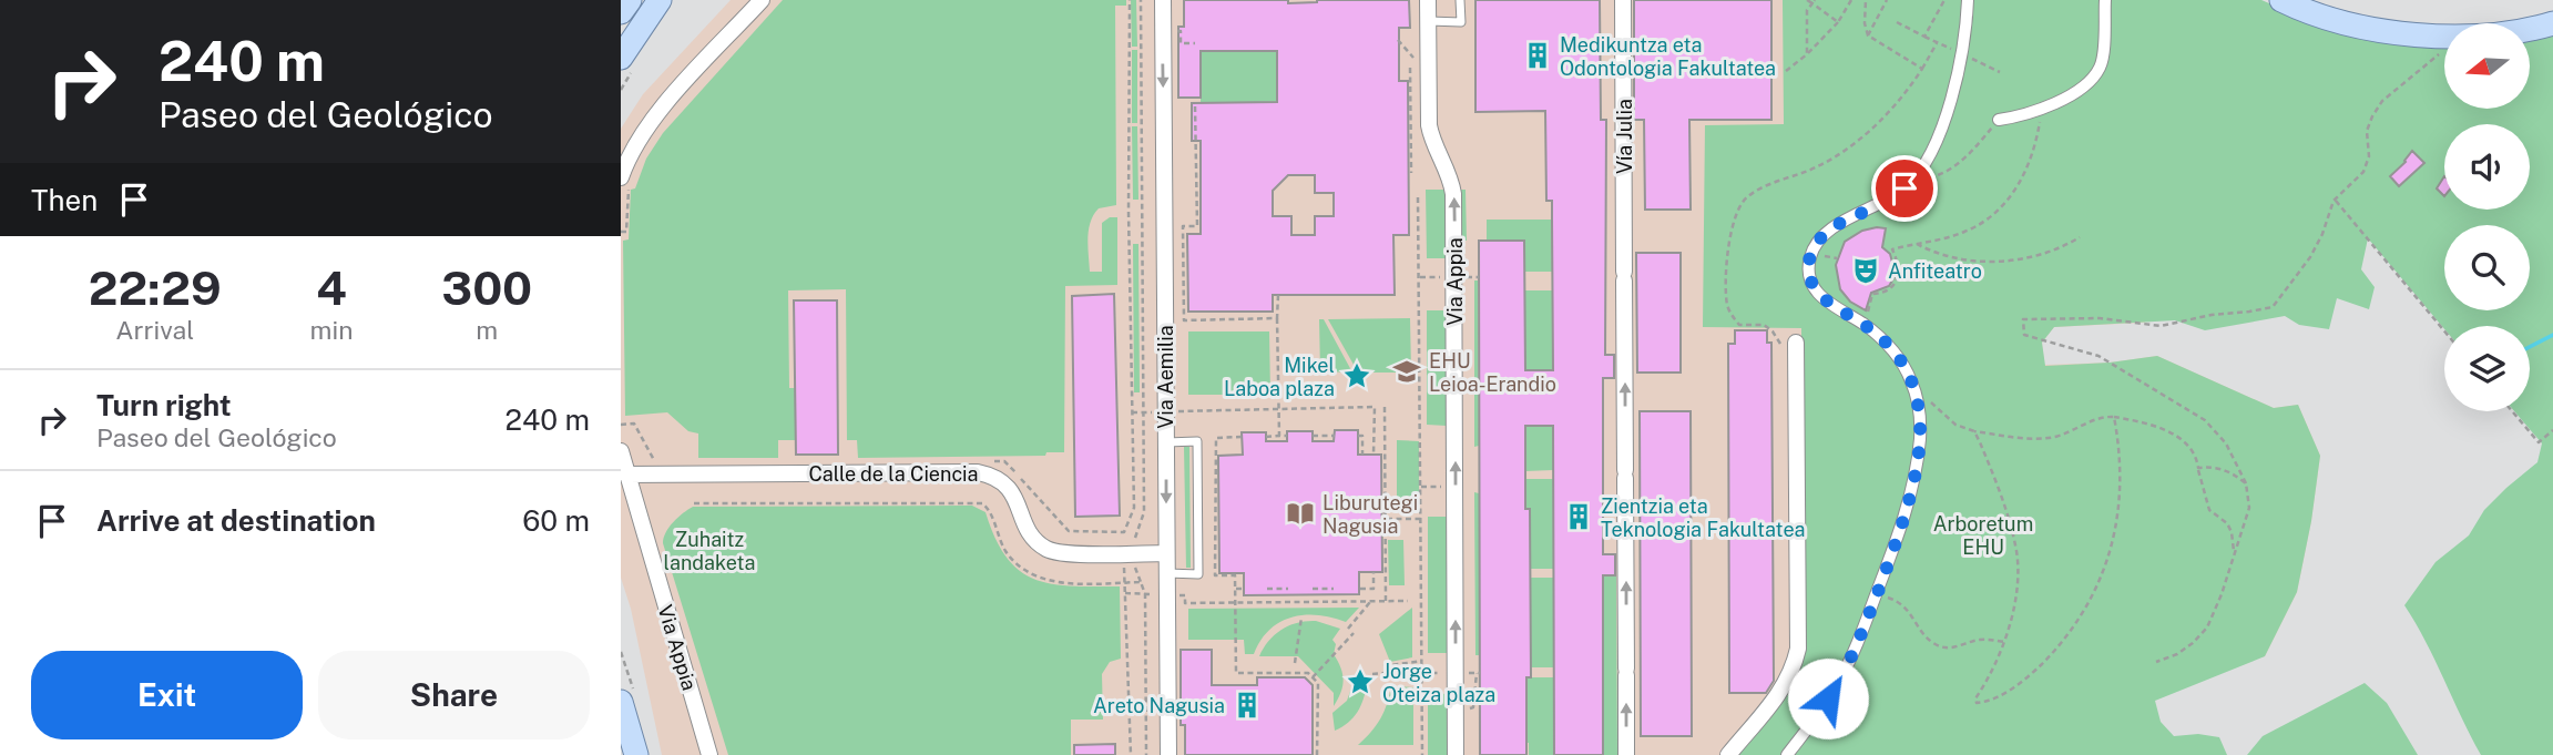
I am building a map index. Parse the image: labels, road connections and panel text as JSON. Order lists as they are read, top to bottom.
{
  "streets": {
    "street": [
      "Vía Julia",
      "Via Appia",
      "Via Aemilia",
      "Calle de la Ciencia"
    ]
  },
  "crossings": [
    ["Via Appia", "Calle de la Ciencia"],
    ["Via Aemilia", "Calle de la Ciencia"]
  ],
  "one_way": ["Vía Julia", "Via Appia", "Via Aemilia"],
  "parks": ["Arboretum EHU", "Zuhaitz landaketa"],
  "places": {
    "building": ["Medikuntza eta Odontologia Fakultatea", "Zientzia eta Teknologia Fakultatea", "Areto Nagusia"],
    "theatre": ["Anfiteatro"],
    "school or university": ["EHU Leioa-Erandio"],
    "place": ["Mikel Laboa plaza", "Jorge Oteiza plaza"],
    "library": ["Liburutegi Nagusia"]
  },
  "north": "left",
  "page": {
    "turn": ["240 m", "Paseo del Geológico"],
    "then": "Then",
    "eta": [
      "22:29",
      "Arrival",
      "4",
      "min",
      "300",
      "m"
    ],
    "list": [
      {
        "name": "Turn right",
        "note": "Paseo del Geológico",
        "value": "240 m"
      },
      {
        "name": "Arrive at destination",
        "value": "60 m"
      }
    ],
    "buttons": ["Exit", "Share"]
  }
}
